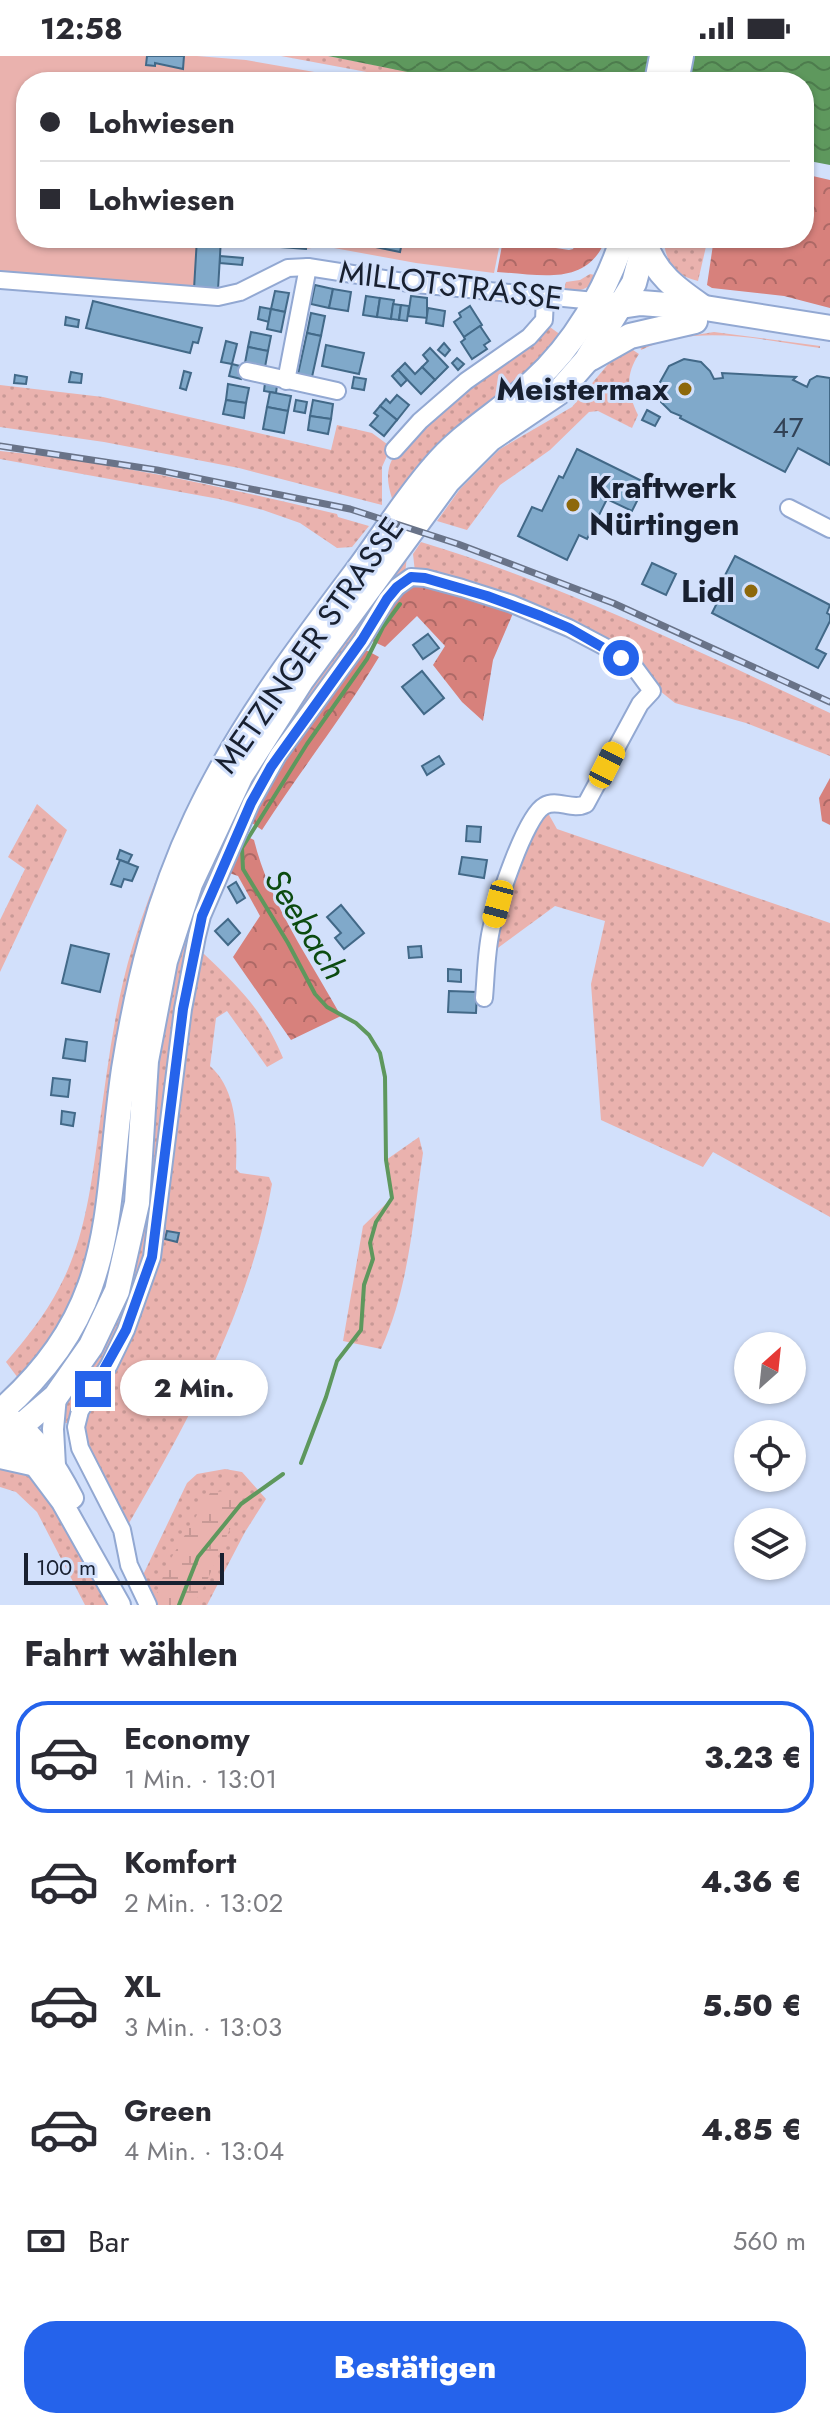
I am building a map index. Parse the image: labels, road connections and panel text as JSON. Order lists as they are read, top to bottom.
{
  "streets": {
    "main road": ["METZINGER STRASSE"],
    "street": ["MILLOTSTRASSE"]
  },
  "crossings": [
    ["MILLOTSTRASSE", "METZINGER STRASSE"]
  ],
  "water": ["Seebach"],
  "places": ["Meistermax", "Kraftwerk Nürtingen", "Lidl"],
  "house_numbers": ["47"],
  "scale_bar": "100 m",
  "north": "top right",
  "page": {
    "status": "12:58",
    "banner": ["Lohwiesen", "Lohwiesen"],
    "bubble": "2 Min.",
    "scale": "100 m",
    "heading": "Fahrt wählen",
    "list": [
      {
        "name": "Economy",
        "note": "1 Min. · 13:01",
        "value": "3.23 €"
      },
      {
        "name": "Komfort",
        "note": "2 Min. · 13:02",
        "value": "4.36 €"
      },
      {
        "name": "XL",
        "note": "3 Min. · 13:03",
        "value": "5.50 €"
      },
      {
        "name": "Green",
        "note": "4 Min. · 13:04",
        "value": "4.85 €"
      }
    ],
    "pay": ["Bar", "560 m"],
    "buttons": "Bestätigen"
  }
}
